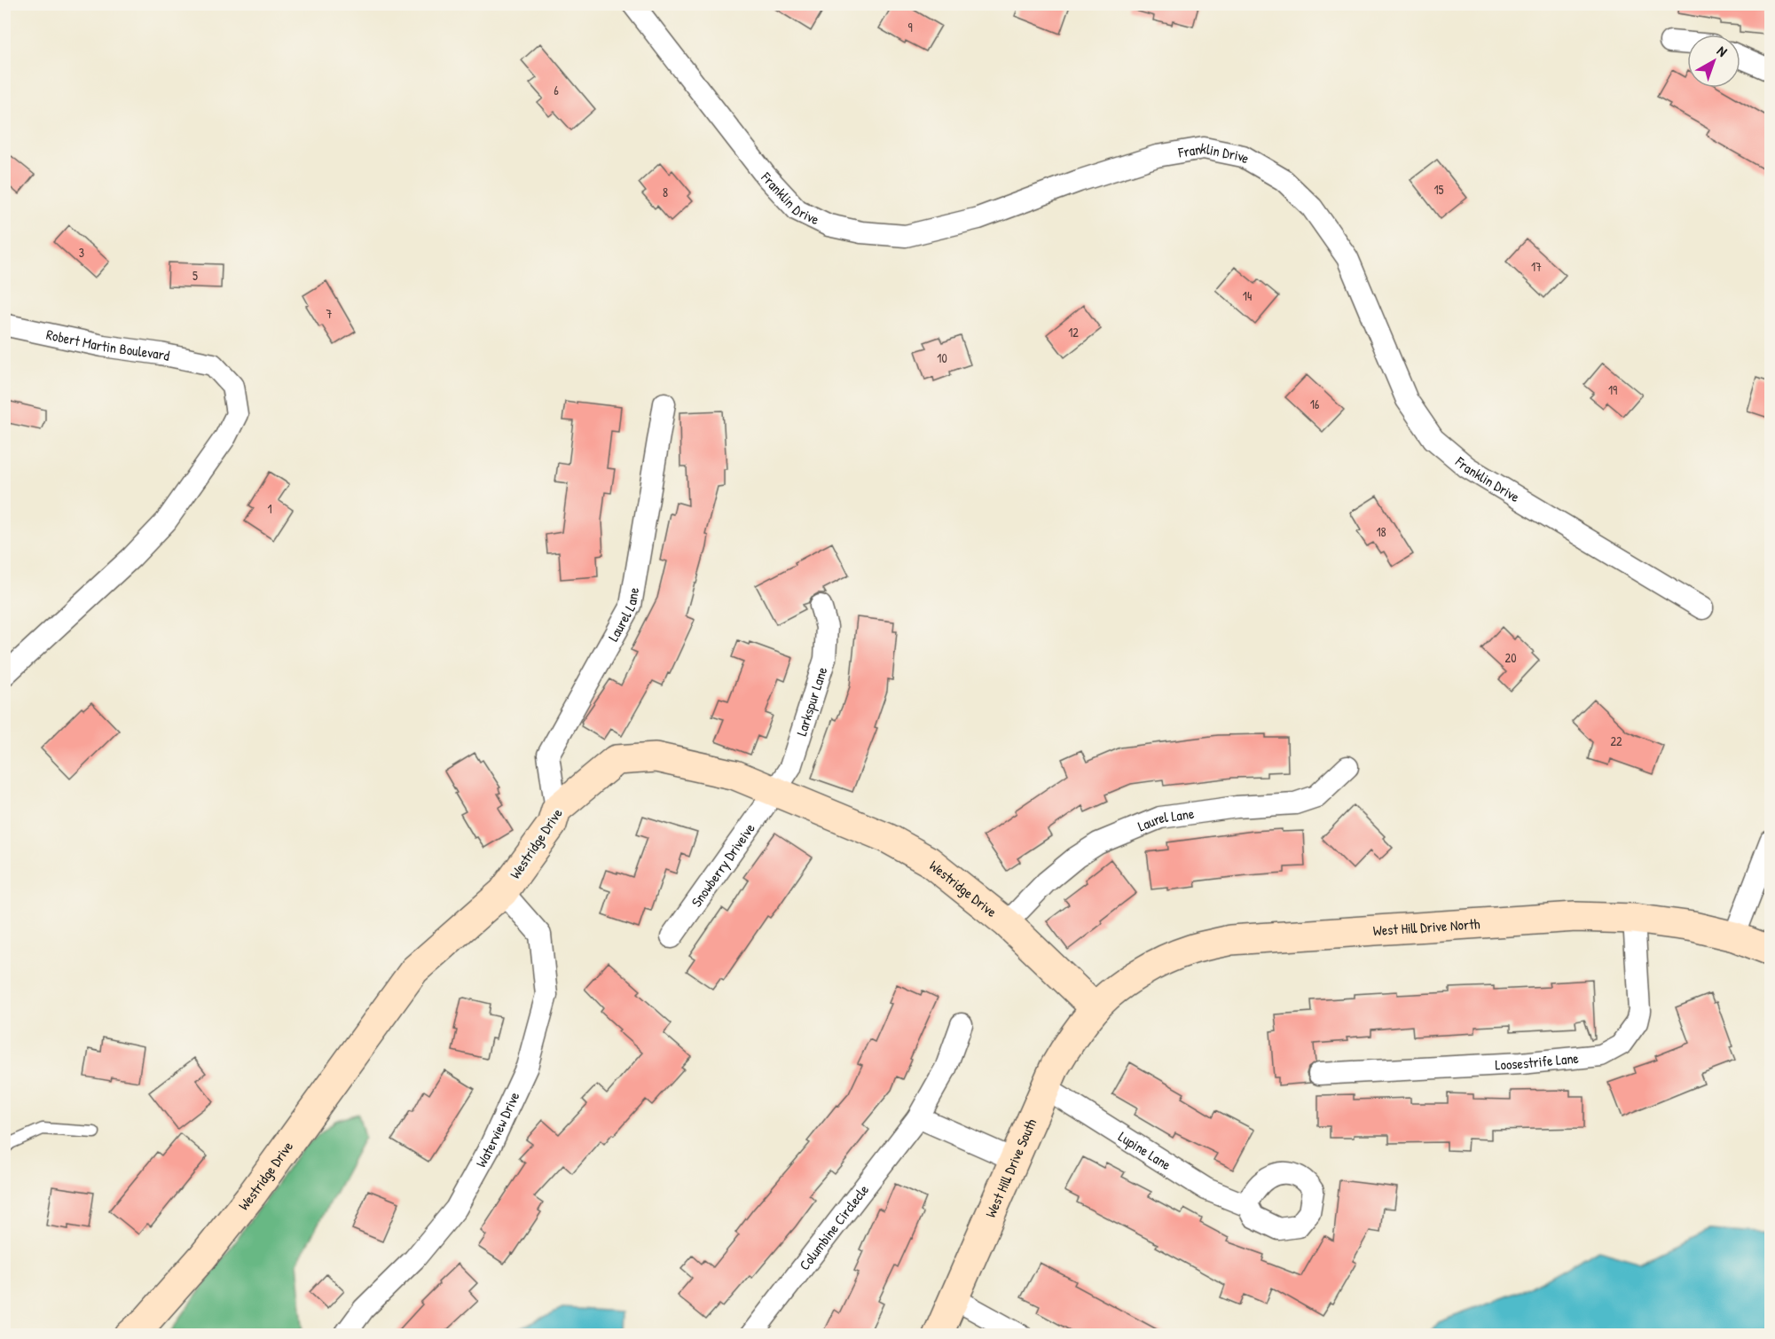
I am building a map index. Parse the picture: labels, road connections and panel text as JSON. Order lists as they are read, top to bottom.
{
  "streets": {
    "street": [
      "Franklin Drive",
      "Robert Martin Boulevard",
      "Laurel Lane",
      "Larkspur Lane",
      "Westridge Drive",
      "Snowberry Driveive",
      "West Hill Drive North",
      "Loosestrife Lane",
      "Waterview Drive",
      "Lupine Lane",
      "West Hill Drive South",
      "Columbine Circlecle"
    ]
  },
  "crossings": [
    ["Laurel Lane", "Westridge Drive"],
    ["Larkspur Lane", "Westridge Drive"],
    ["Larkspur Lane", "Snowberry Driveive"],
    ["Westridge Drive", "Snowberry Driveive"],
    ["Westridge Drive", "West Hill Drive North"],
    ["Westridge Drive", "Waterview Drive"],
    ["Westridge Drive", "West Hill Drive South"],
    ["West Hill Drive North", "Loosestrife Lane"],
    ["West Hill Drive North", "West Hill Drive South"],
    ["Lupine Lane", "West Hill Drive South"]
  ],
  "house_numbers": [
    "9",
    "6",
    "15",
    "8",
    "3",
    "17",
    "5",
    "14",
    "7",
    "12",
    "10",
    "19",
    "16",
    "1",
    "18",
    "20",
    "22"
  ],
  "north": "top right"
}
